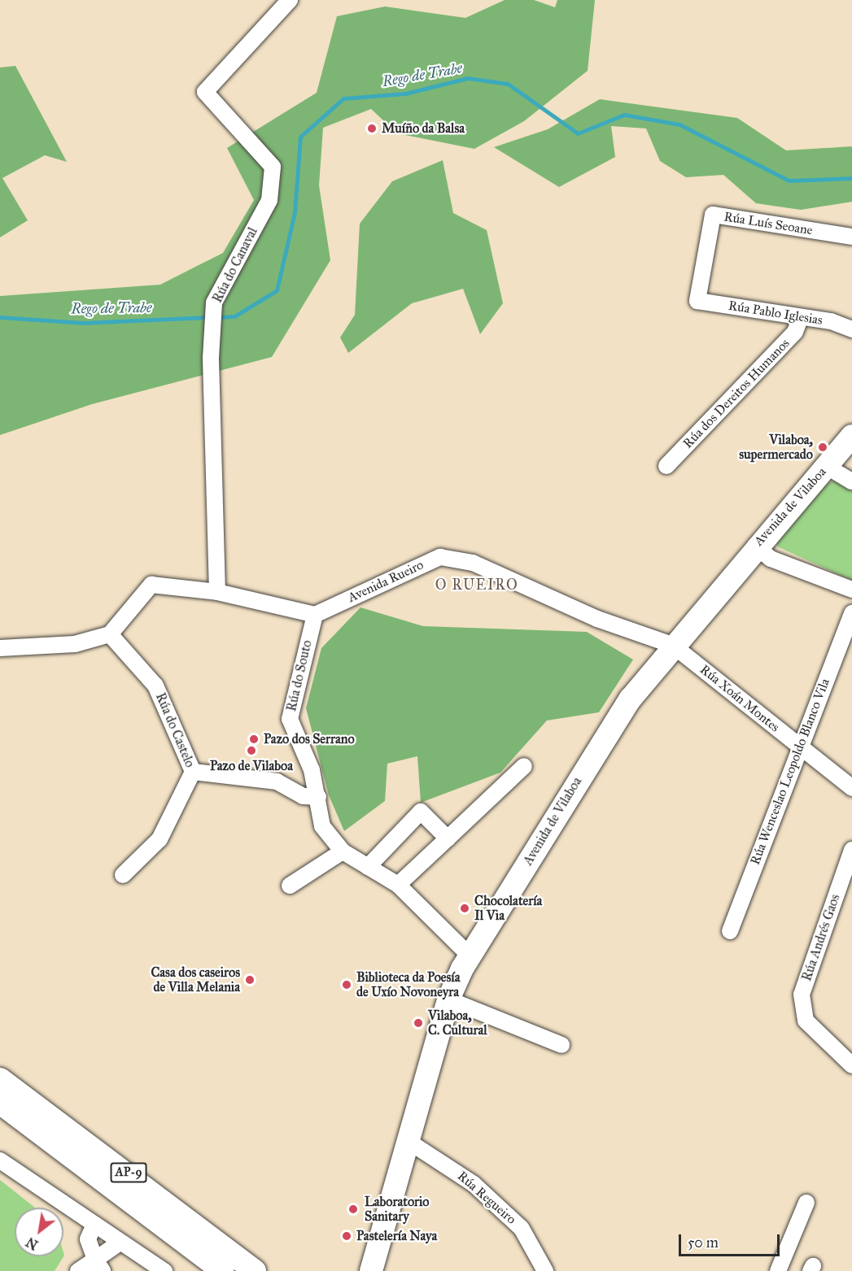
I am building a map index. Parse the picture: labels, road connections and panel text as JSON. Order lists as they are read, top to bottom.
{
  "streets": {
    "highway": ["Avenida de Vilaboa", "AP-9"],
    "street": [
      "Rúa Luís Seoane",
      "Rúa do Canaval",
      "Rúa Pablo Iglesias",
      "Rúa dos Dereitos Humanos",
      "Avenida Rueiro",
      "Rúa do Souto",
      "Rúa Xoán Montes",
      "Rúa do Castelo",
      "Rúa Wenceslao Leopoldo Blanco Vila",
      "Rúa Andrés Gaos",
      "Rúa Regueiro"
    ]
  },
  "crossings": [
    ["Rúa Luís Seoane", "Rúa Pablo Iglesias"],
    ["Rúa Pablo Iglesias", "Rúa dos Dereitos Humanos"],
    ["Avenida de Vilaboa", "Avenida Rueiro"],
    ["Avenida de Vilaboa", "Rúa do Souto"],
    ["Avenida de Vilaboa", "Rúa Xoán Montes"],
    ["Avenida de Vilaboa", "Rúa Regueiro"],
    ["Avenida Rueiro", "Rúa do Souto"],
    ["Avenida Rueiro", "Rúa Xoán Montes"],
    ["Rúa do Souto", "Rúa do Castelo"],
    ["Rúa Xoán Montes", "Rúa Wenceslao Leopoldo Blanco Vila"]
  ],
  "districts": ["O RUEIRO"],
  "water": ["Rego de Trabe"],
  "places": [
    "Muíño da Balsa",
    "Vilaboa, supermercado",
    "Pazo dos Serrano",
    "Pazo de Vilaboa",
    "Chocolatería Il Via",
    "Casa dos caseiros de Villa Melania",
    "Biblioteca da Poesía de Uxío Novoneyra",
    "Vilaboa, C. Cultural",
    "Laboratorio Sanitary",
    "Pastelería Naya"
  ],
  "scale_bar": "50 m",
  "north": "bottom left"
}
